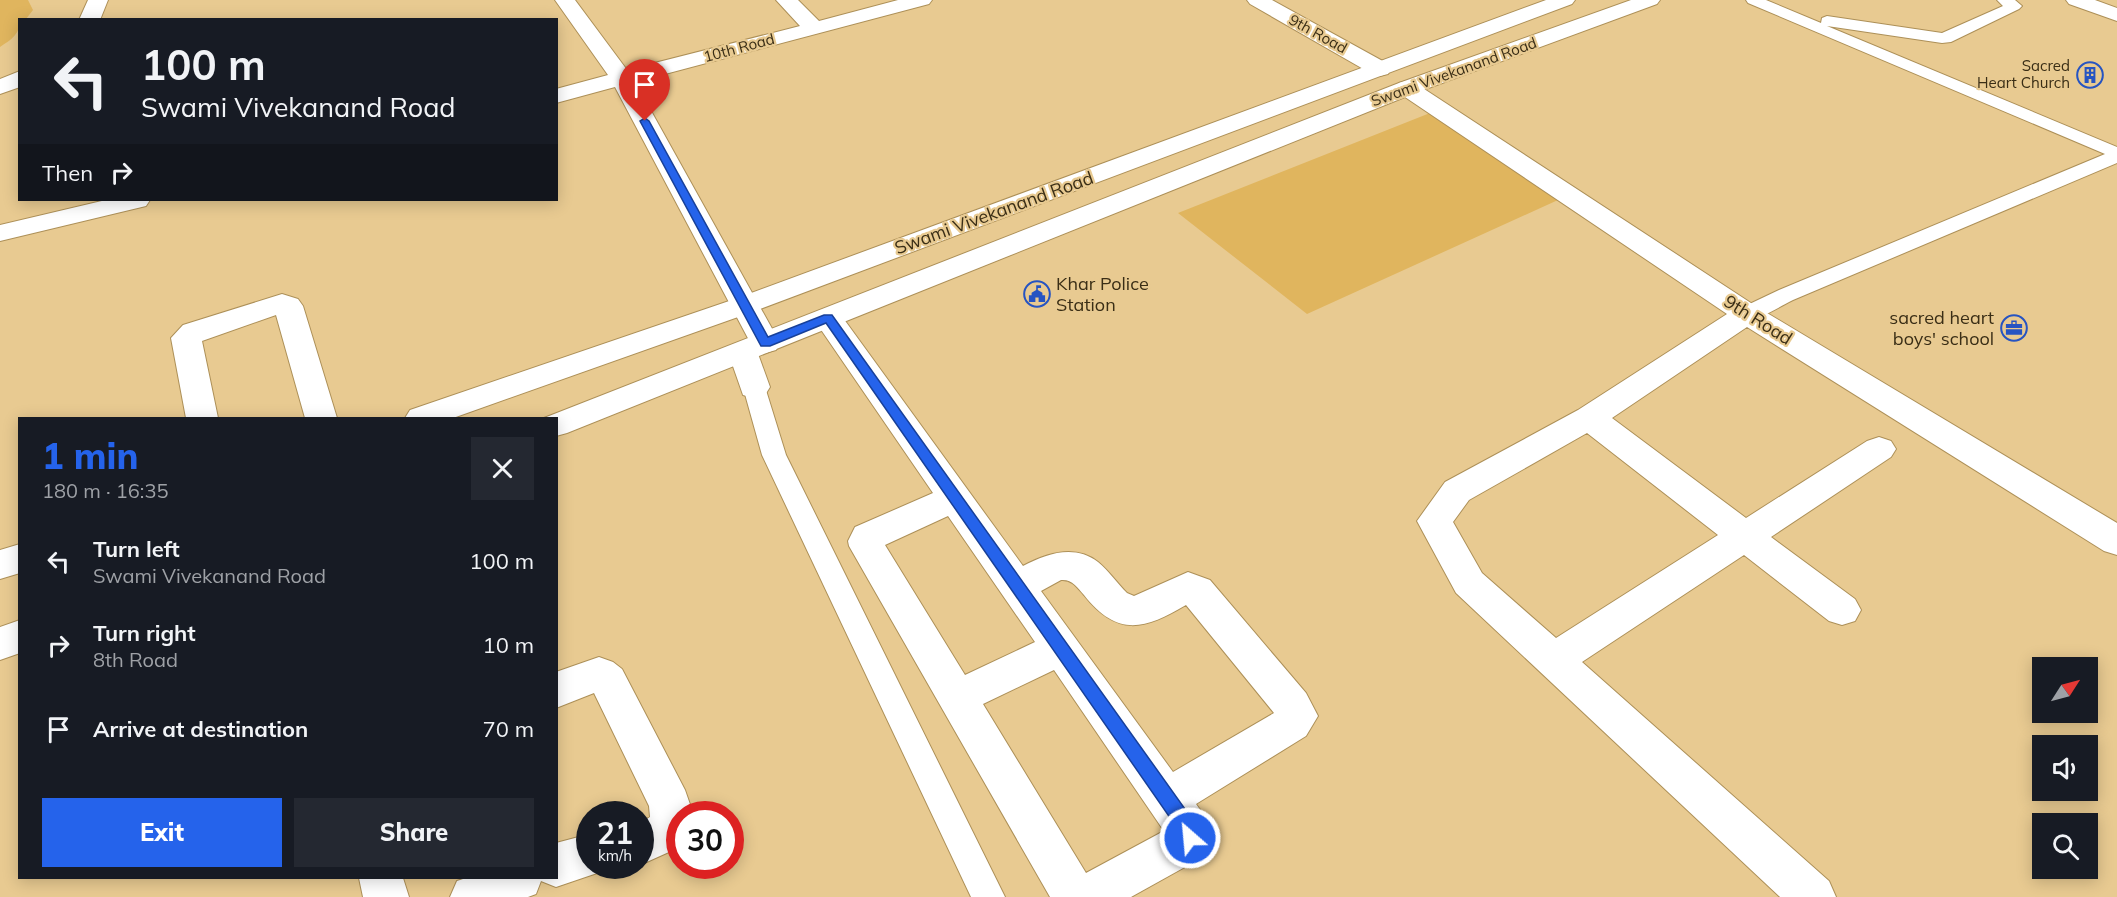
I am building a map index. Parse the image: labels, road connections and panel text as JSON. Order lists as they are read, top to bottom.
{
  "streets": {
    "street": ["9th Road", "10th Road", "Swami Vivekanand Road"]
  },
  "crossings": [
    ["9th Road", "Swami Vivekanand Road"]
  ],
  "places": {
    "building": ["Sacred Heart Church"],
    "public building": ["Khar Police Station"],
    "office": ["sacred heart boys' school"]
  },
  "north": "top right",
  "page": {
    "turn": ["100 m", "Swami Vivekanand Road"],
    "then": "Then",
    "heading": ["1 min", "180 m · 16:35"],
    "list": [
      {
        "name": "Turn left",
        "note": "Swami Vivekanand Road",
        "value": "100 m"
      },
      {
        "name": "Turn right",
        "note": "8th Road",
        "value": "10 m"
      },
      {
        "name": "Arrive at destination",
        "value": "70 m"
      }
    ],
    "buttons": ["Exit", "Share"],
    "speed": "21 km/h",
    "limit": "30"
  }
}
